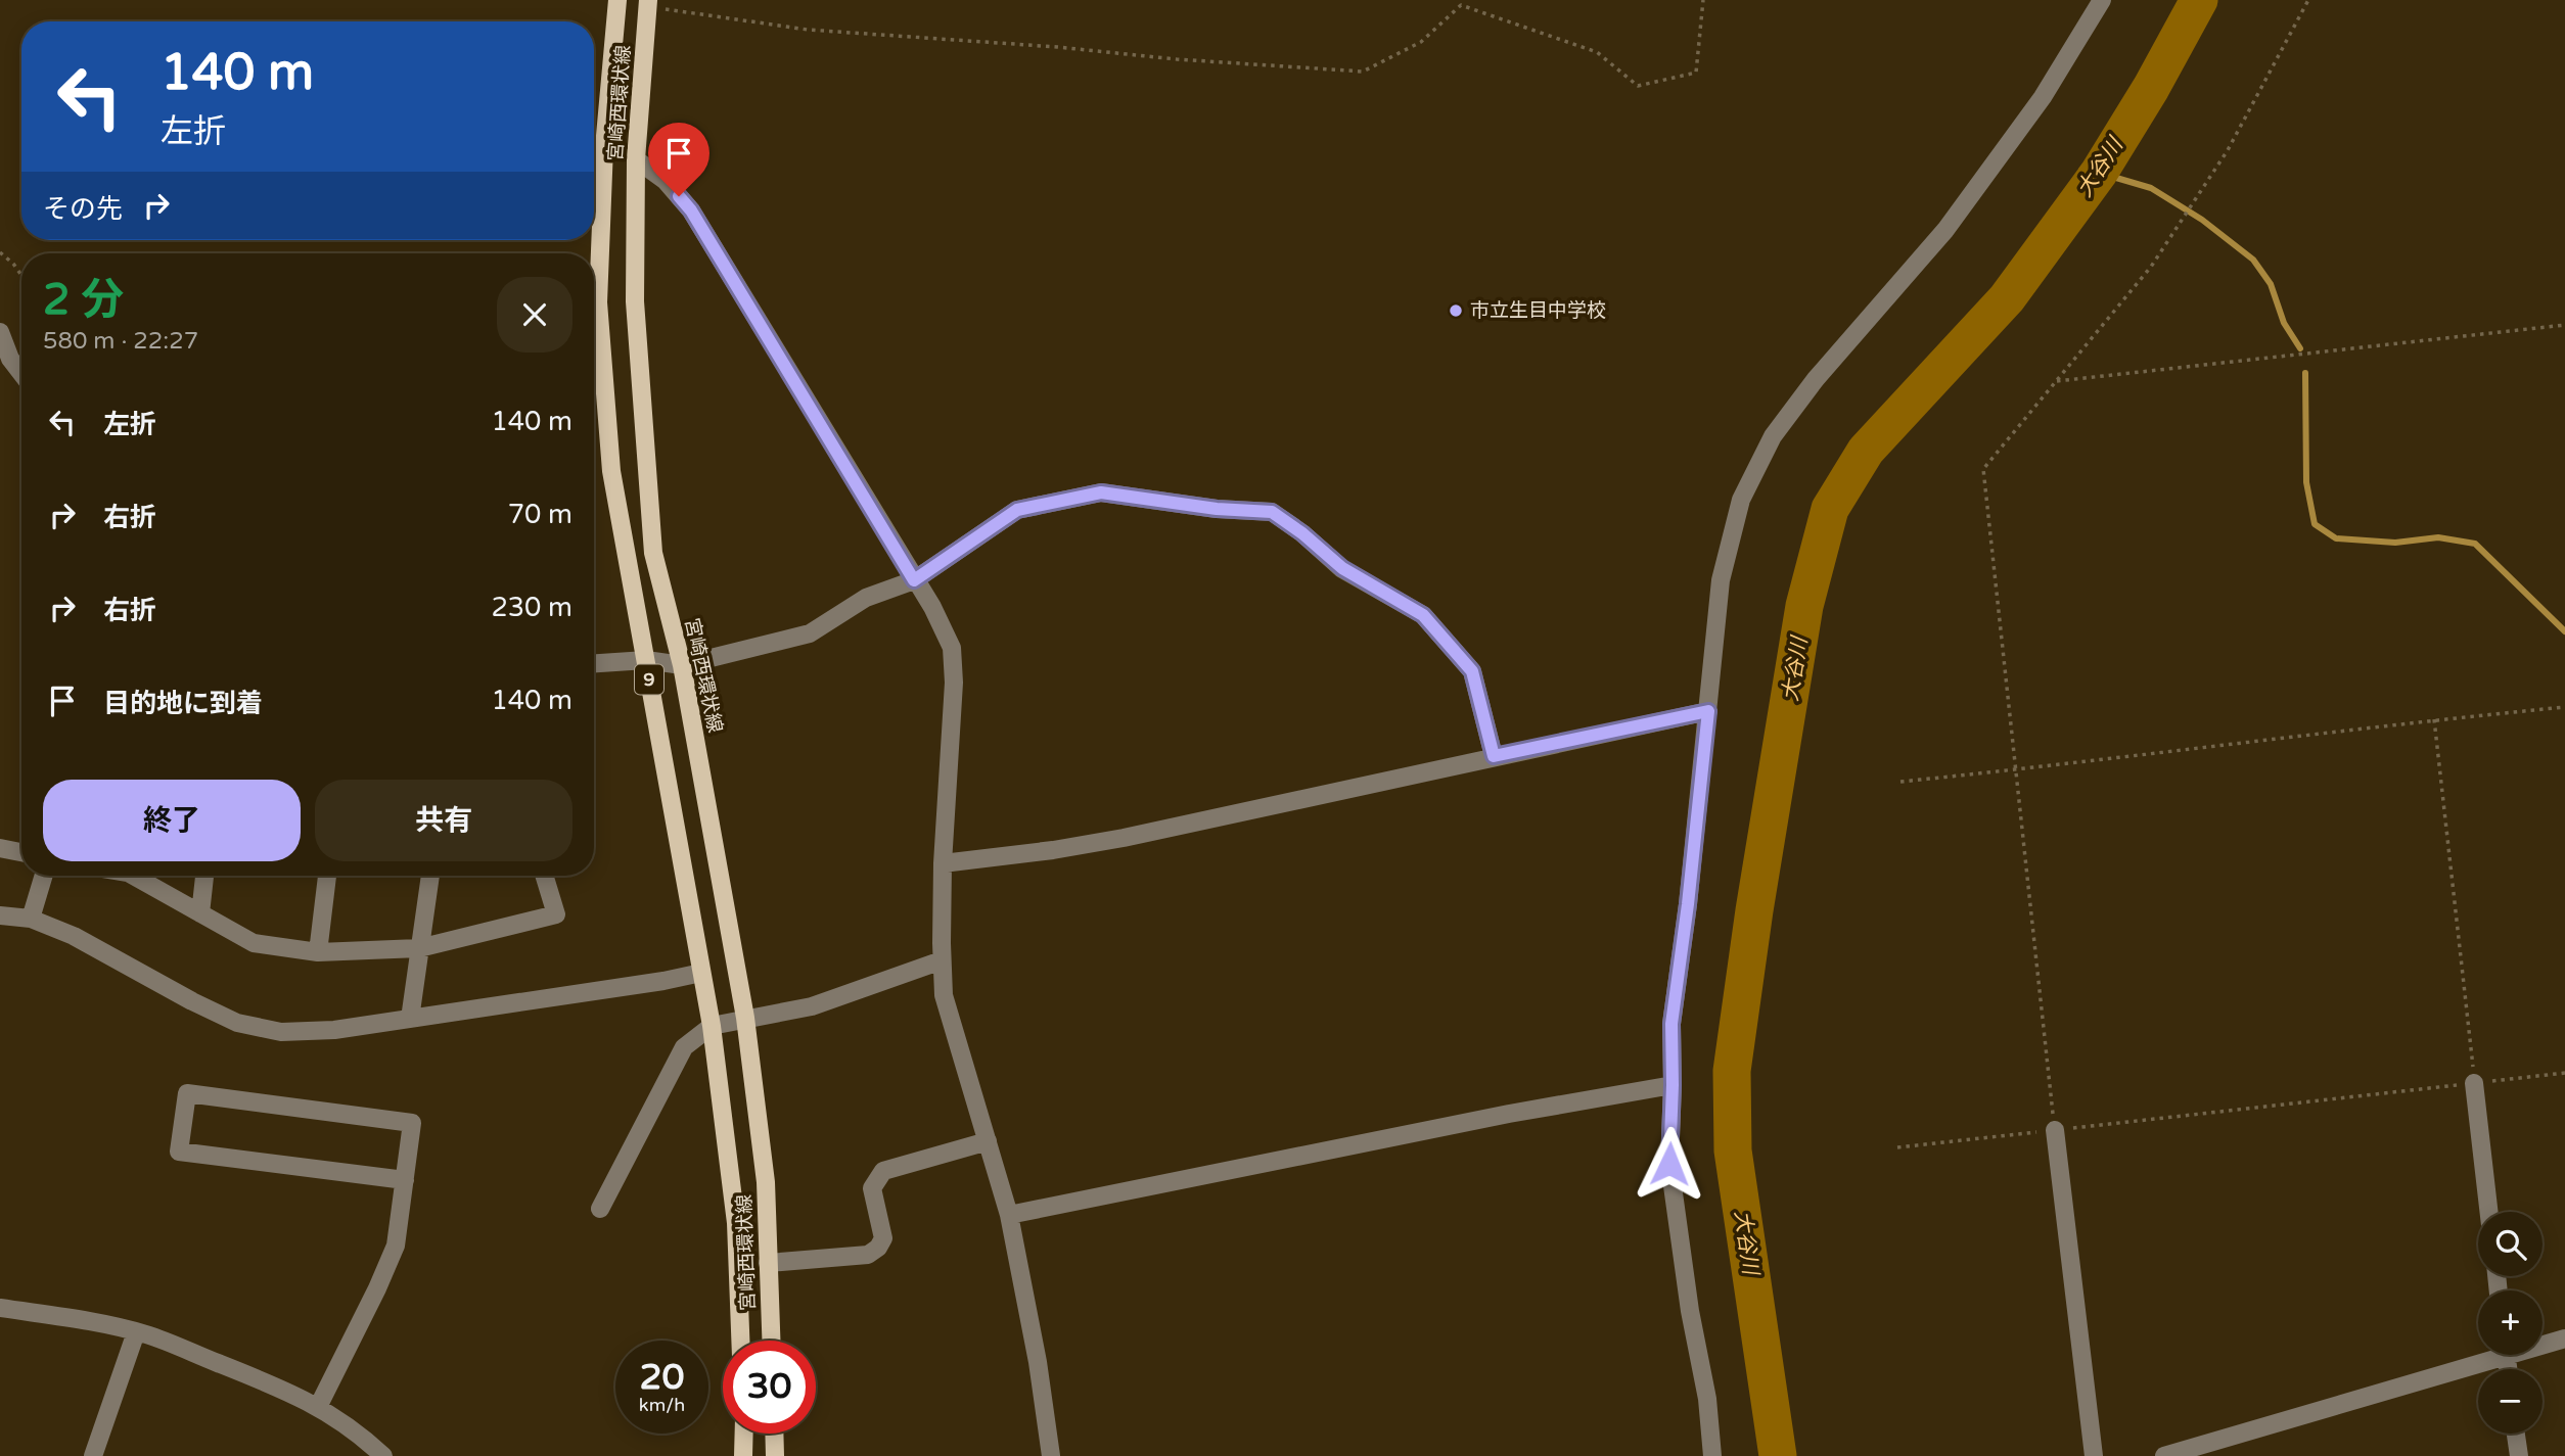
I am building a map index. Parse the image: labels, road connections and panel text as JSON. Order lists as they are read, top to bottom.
{
  "streets": {
    "main road": ["宮崎西環状線", "9"]
  },
  "water": ["大谷川"],
  "places": ["市立生目中学校"],
  "page": {
    "turn": ["140 m", "左折"],
    "then": "その先",
    "heading": ["2 分", "580 m · 22:27"],
    "list": [
      {
        "name": "左折",
        "value": "140 m"
      },
      {
        "name": "右折",
        "value": "70 m"
      },
      {
        "name": "右折",
        "value": "230 m"
      },
      {
        "name": "目的地に到着",
        "value": "140 m"
      }
    ],
    "buttons": ["終了", "共有"],
    "map_buttons": ["+", "−"],
    "speed": "20 km/h",
    "limit": "30"
  }
}
